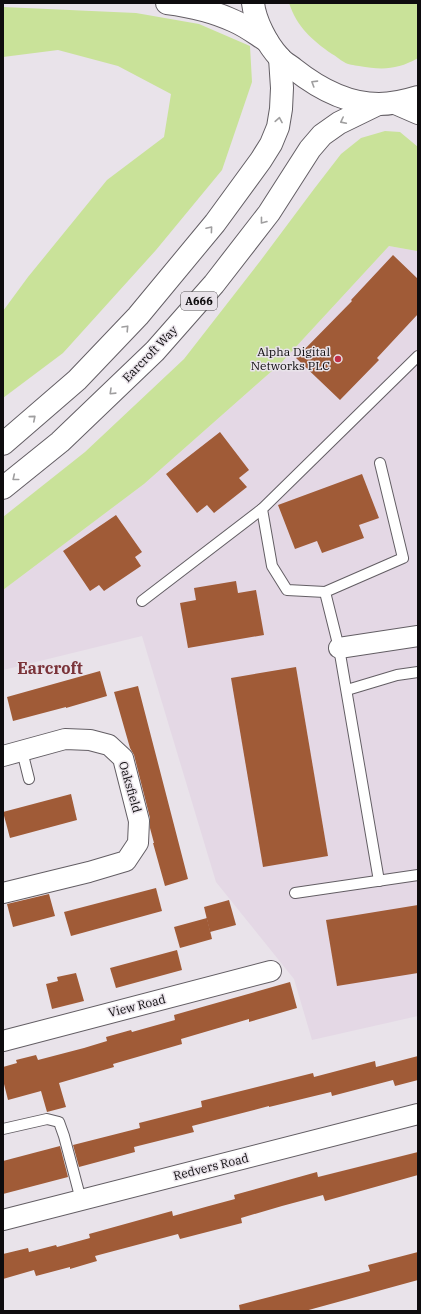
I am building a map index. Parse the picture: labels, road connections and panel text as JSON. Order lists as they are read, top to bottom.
{
  "streets": {
    "highway": ["A666", "Earcroft Way"],
    "street": ["Oaksfield", "View Road", "Redvers Road"]
  },
  "crossings": [
    ["A666", "Earcroft Way"]
  ],
  "districts": ["Earcroft"],
  "places": ["Alpha Digital Networks PLC"]
}
